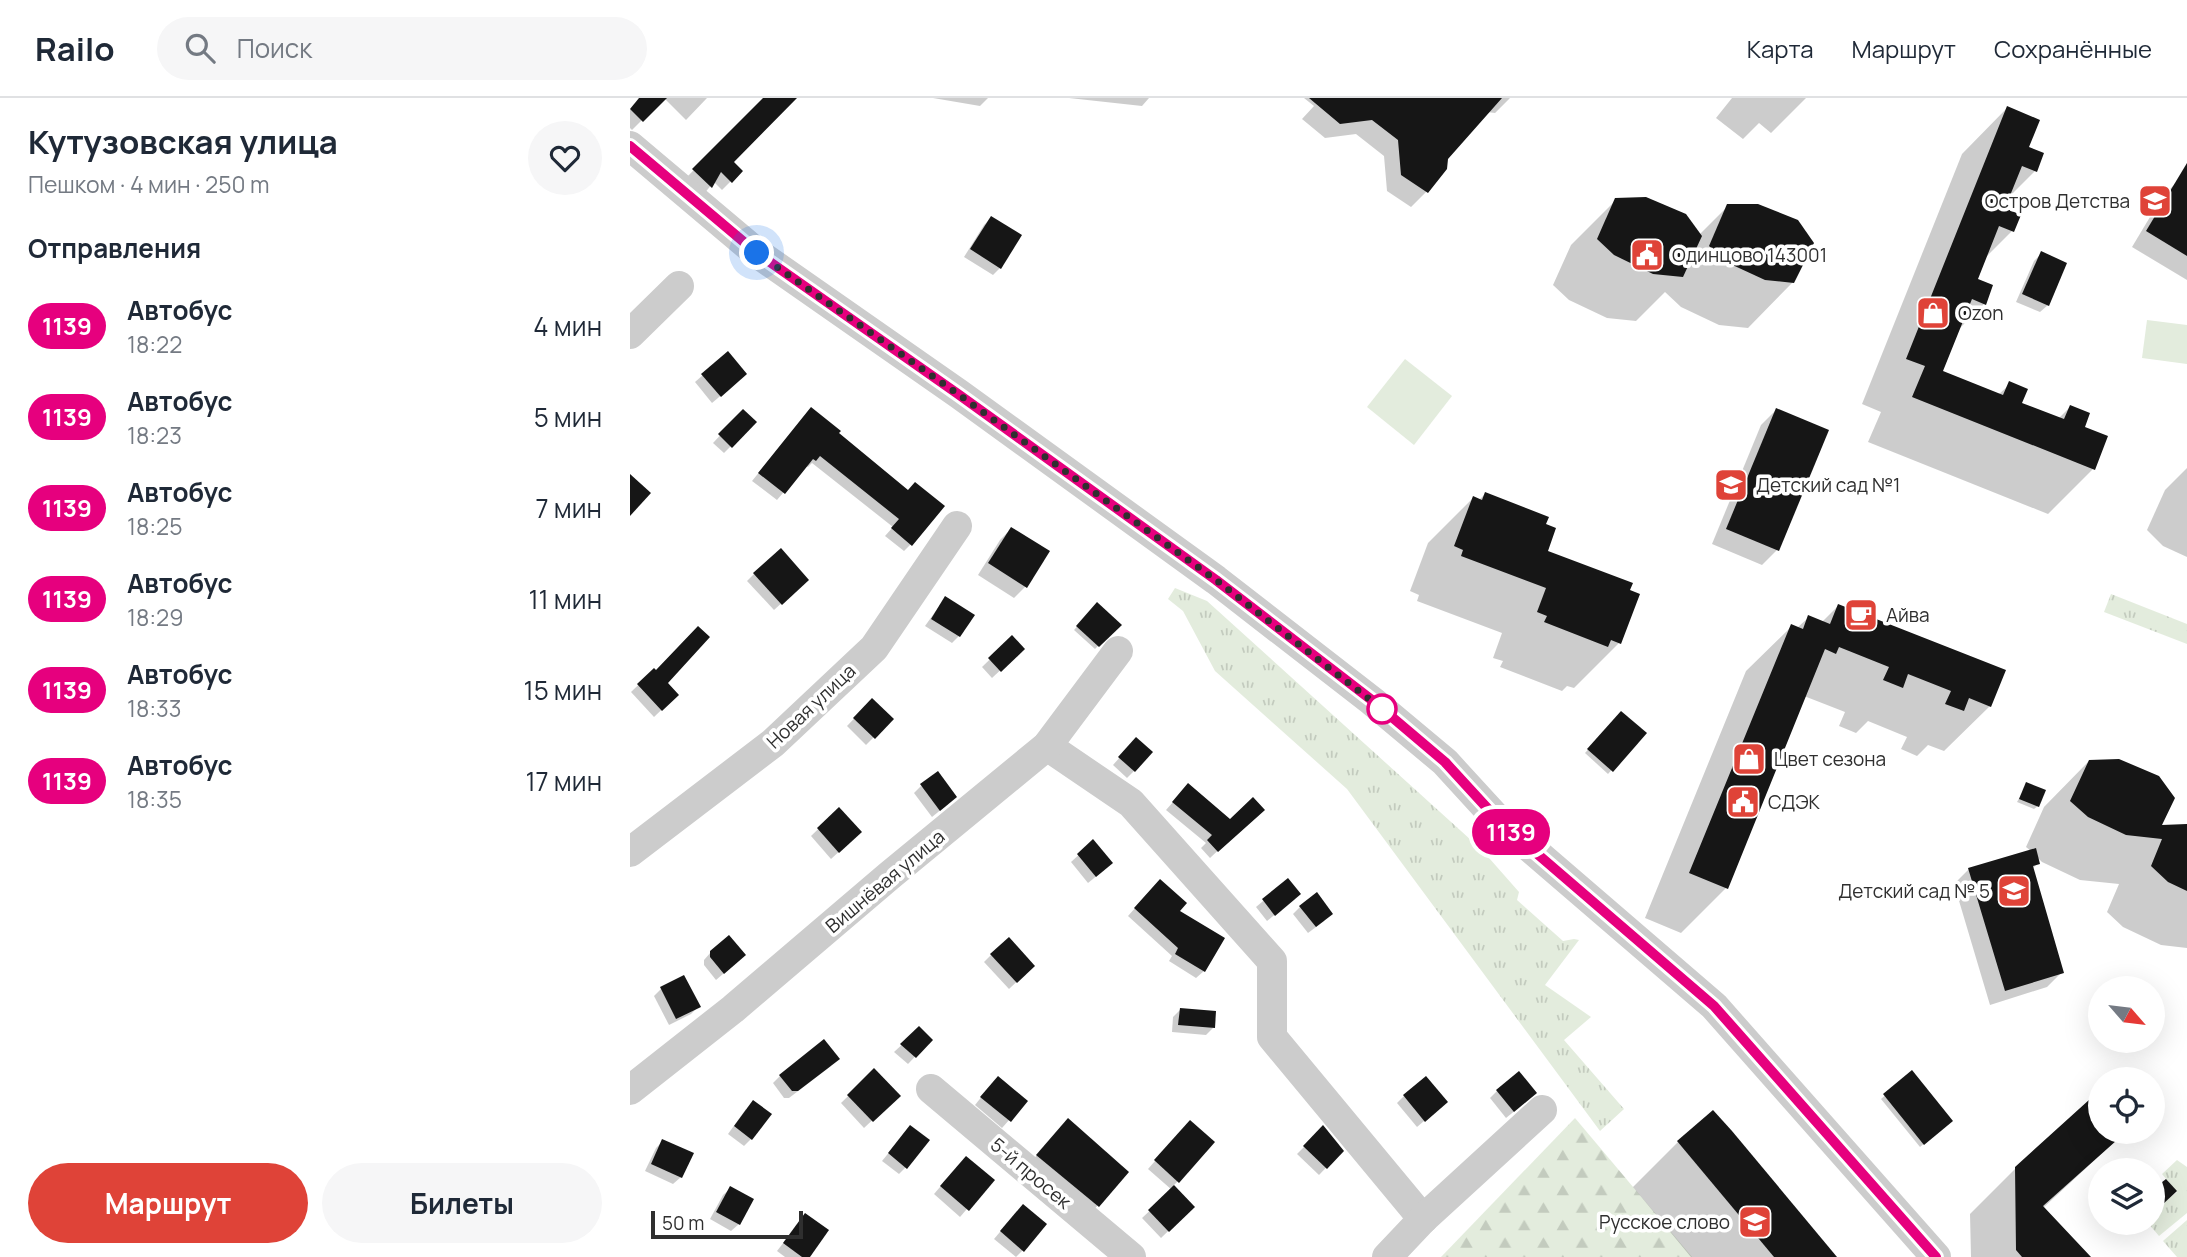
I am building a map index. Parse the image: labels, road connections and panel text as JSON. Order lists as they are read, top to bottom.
{
  "streets": {
    "street": ["Новая улица", "Вишнёвая улица", "5-й просек"]
  },
  "places": {
    "school or university": [
      "Остров Детства",
      "Детский сад №1",
      "Детский сад № 5",
      "Русское слово"
    ],
    "public building": ["Одинцово 143001", "СДЭК"],
    "shop": ["Ozon", "Цвет сезона"],
    "cafe": ["Айва"]
  },
  "lines": ["bus line 1139"],
  "scale_bar": "50 m",
  "north": "bottom right",
  "page": {
    "header": "Railo",
    "search": "Поиск",
    "nav": ["Карта", "Маршрут", "Сохранённые"],
    "heading": [
      ["Кутузовская улица", "Пешком · 4 мин · 250 m"],
      "Отправления"
    ],
    "on_map": "1139",
    "list": [
      {
        "mark": "1139",
        "name": "Автобус",
        "note": "18:22",
        "value": "4 мин"
      },
      {
        "mark": "1139",
        "name": "Автобус",
        "note": "18:23",
        "value": "5 мин"
      },
      {
        "mark": "1139",
        "name": "Автобус",
        "note": "18:25",
        "value": "7 мин"
      },
      {
        "mark": "1139",
        "name": "Автобус",
        "note": "18:29",
        "value": "11 мин"
      },
      {
        "mark": "1139",
        "name": "Автобус",
        "note": "18:33",
        "value": "15 мин"
      },
      {
        "mark": "1139",
        "name": "Автобус",
        "note": "18:35",
        "value": "17 мин"
      }
    ],
    "buttons": ["Маршрут", "Билеты"],
    "scale": "50 m"
  }
}
